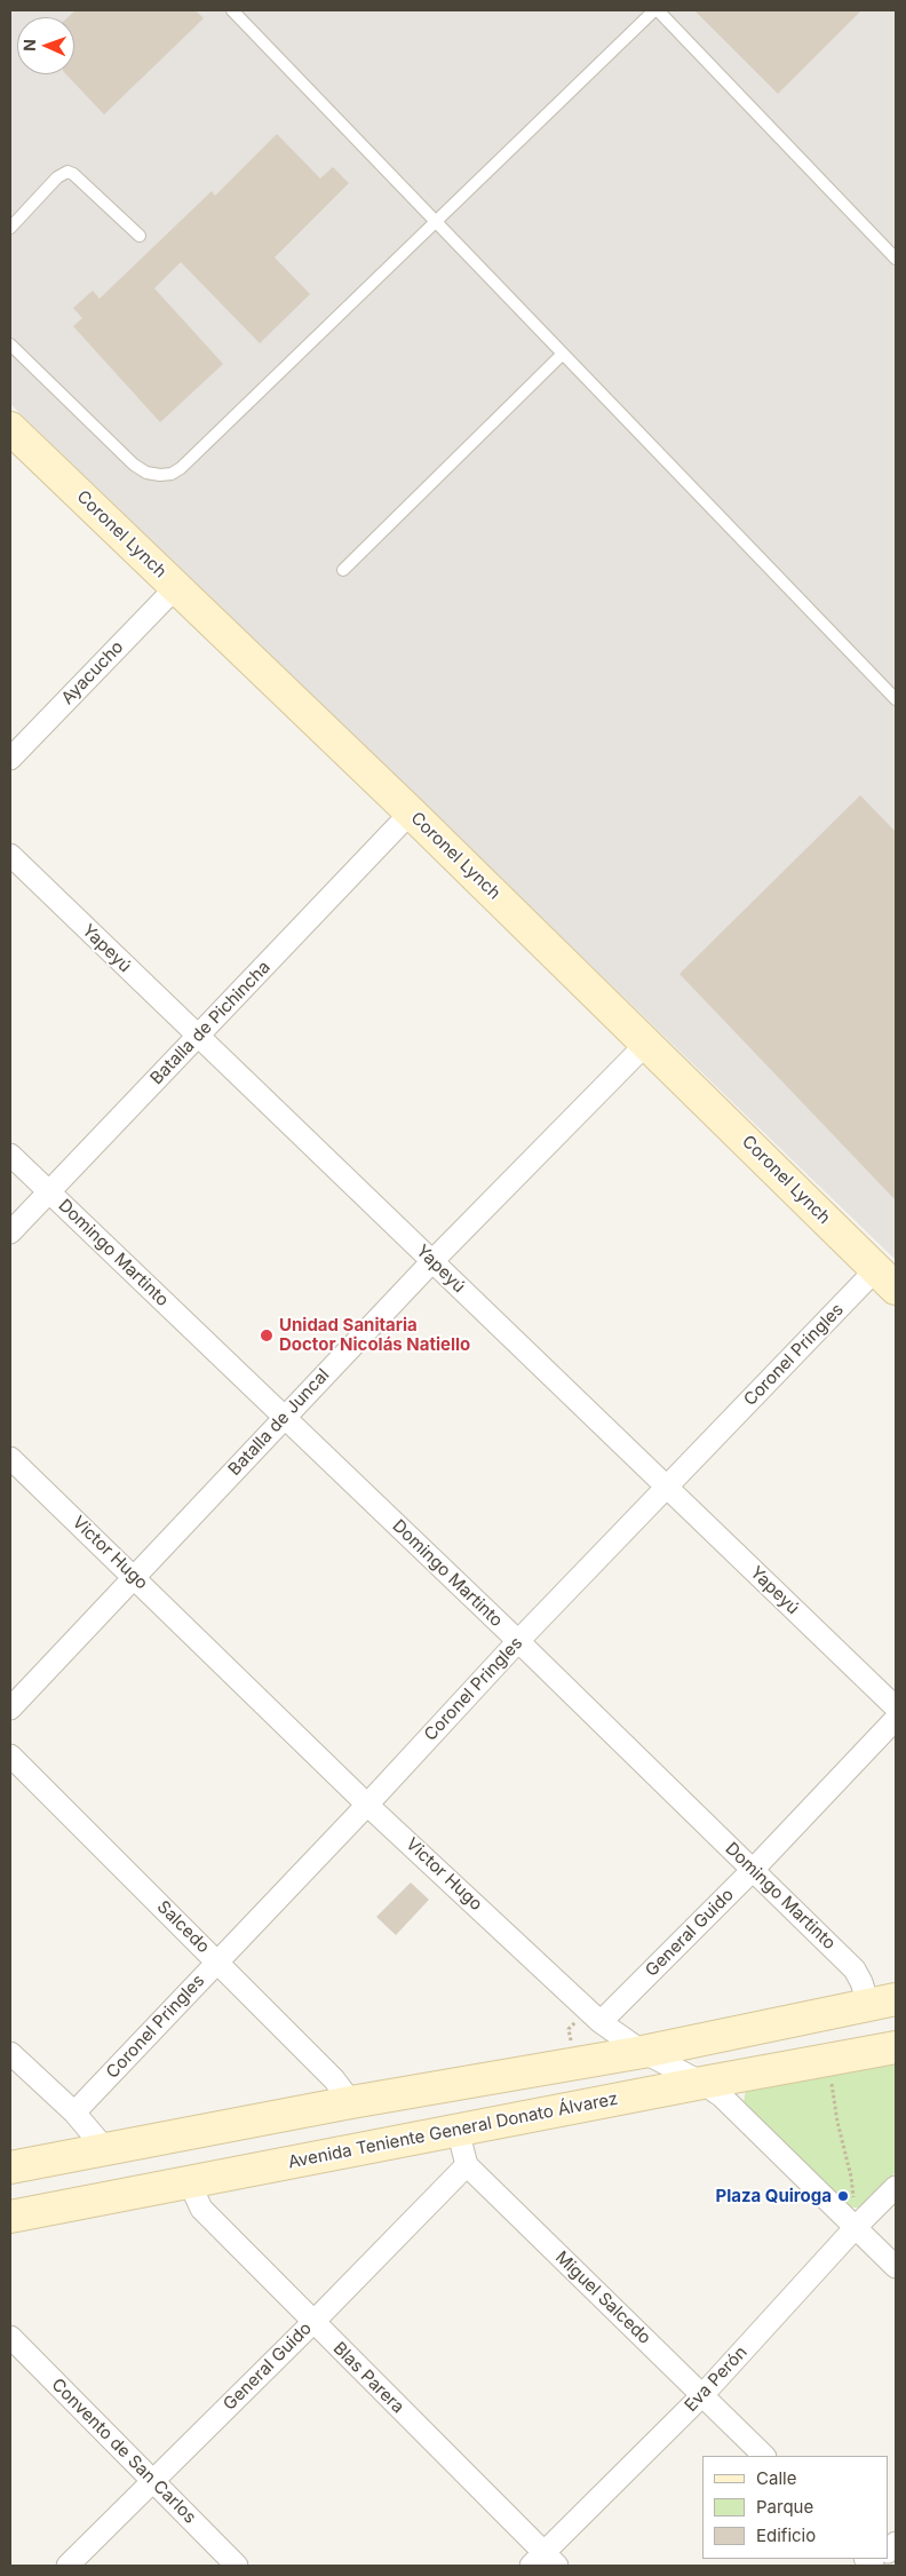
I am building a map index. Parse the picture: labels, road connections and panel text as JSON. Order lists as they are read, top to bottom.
{
  "streets": {
    "main road": ["Coronel Lynch", "Avenida Teniente General Donato Álvarez"],
    "street": [
      "Ayacucho",
      "Yapeyú",
      "Batalla de Pichincha",
      "Domingo Martinto",
      "Coronel Pringles",
      "Batalla de Juncal",
      "Victor Hugo",
      "Salcedo",
      "General Guido",
      "Miguel Salcedo",
      "Blas Parera",
      "Eva Perón",
      "Convento de San Carlos"
    ]
  },
  "crossings": [
    ["Coronel Lynch", "Ayacucho"],
    ["Coronel Lynch", "Batalla de Pichincha"],
    ["Coronel Lynch", "Coronel Pringles"],
    ["Coronel Lynch", "Batalla de Juncal"],
    ["Yapeyú", "Batalla de Pichincha"],
    ["Yapeyú", "Coronel Pringles"],
    ["Yapeyú", "Batalla de Juncal"],
    ["Batalla de Pichincha", "Domingo Martinto"],
    ["Domingo Martinto", "Coronel Pringles"],
    ["Domingo Martinto", "Batalla de Juncal"],
    ["Domingo Martinto", "General Guido"],
    ["Coronel Pringles", "Victor Hugo"],
    ["Coronel Pringles", "Salcedo"],
    ["Batalla de Juncal", "Victor Hugo"],
    ["Victor Hugo", "General Guido"],
    ["Victor Hugo", "Avenida Teniente General Donato Álvarez"],
    ["Victor Hugo", "Eva Perón"],
    ["General Guido", "Miguel Salcedo"],
    ["General Guido", "Blas Parera"],
    ["General Guido", "Convento de San Carlos"],
    ["Avenida Teniente General Donato Álvarez", "Blas Parera"],
    ["Miguel Salcedo", "Eva Perón"],
    ["Blas Parera", "Eva Perón"]
  ],
  "places": ["Unidad Sanitaria Doctor Nicolás Natiello", "Plaza Quiroga"],
  "legend": ["Calle", "Parque", "Edificio"],
  "north": "left"
}
